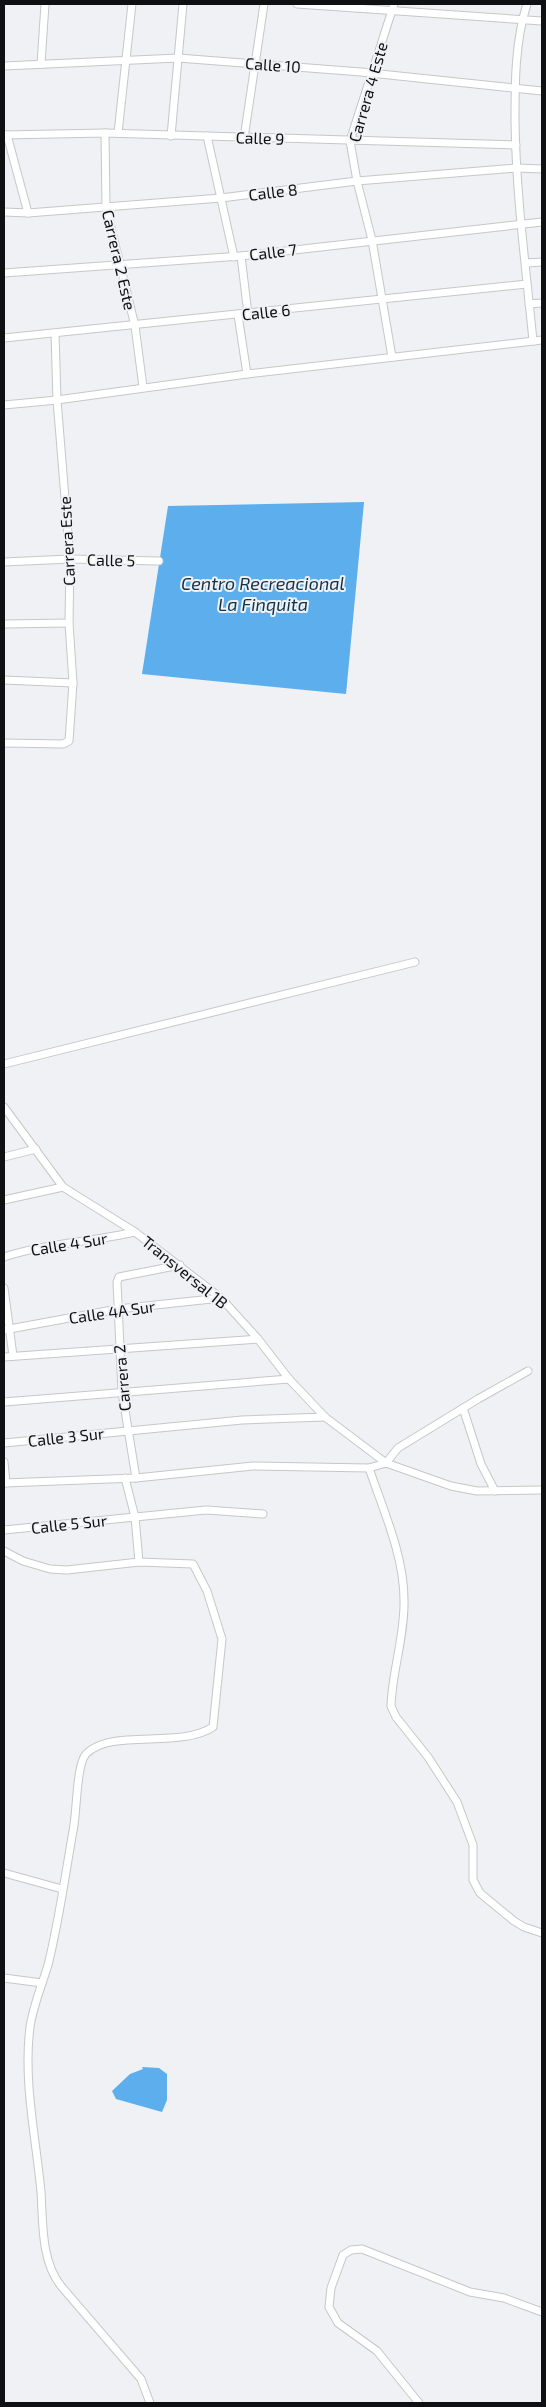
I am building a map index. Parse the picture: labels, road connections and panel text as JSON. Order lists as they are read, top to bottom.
{
  "streets": {
    "street": [
      "Calle 10",
      "Carrera 4 Este",
      "Calle 9",
      "Calle 8",
      "Calle 7",
      "Carrera 2 Este",
      "Calle 6",
      "Carrera Este",
      "Calle 5",
      "Calle 4 Sur",
      "Transversal 1B",
      "Calle 4A Sur",
      "Carrera 2",
      "Calle 3 Sur",
      "Calle 5 Sur"
    ]
  },
  "crossings": [
    ["Calle 10", "Carrera 4 Este"],
    ["Carrera 4 Este", "Calle 9"],
    ["Carrera 4 Este", "Calle 8"],
    ["Carrera 4 Este", "Calle 7"],
    ["Carrera 4 Este", "Calle 6"],
    ["Calle 9", "Carrera 2 Este"],
    ["Calle 8", "Carrera 2 Este"],
    ["Calle 7", "Carrera 2 Este"],
    ["Carrera 2 Este", "Calle 6"],
    ["Calle 6", "Carrera Este"],
    ["Carrera Este", "Calle 5"],
    ["Calle 4 Sur", "Transversal 1B"],
    ["Transversal 1B", "Calle 4A Sur"],
    ["Transversal 1B", "Carrera 2"],
    ["Transversal 1B", "Calle 3 Sur"],
    ["Calle 4A Sur", "Carrera 2"],
    ["Carrera 2", "Calle 3 Sur"]
  ],
  "water": ["Centro Recreacional La Finquita"]
}
